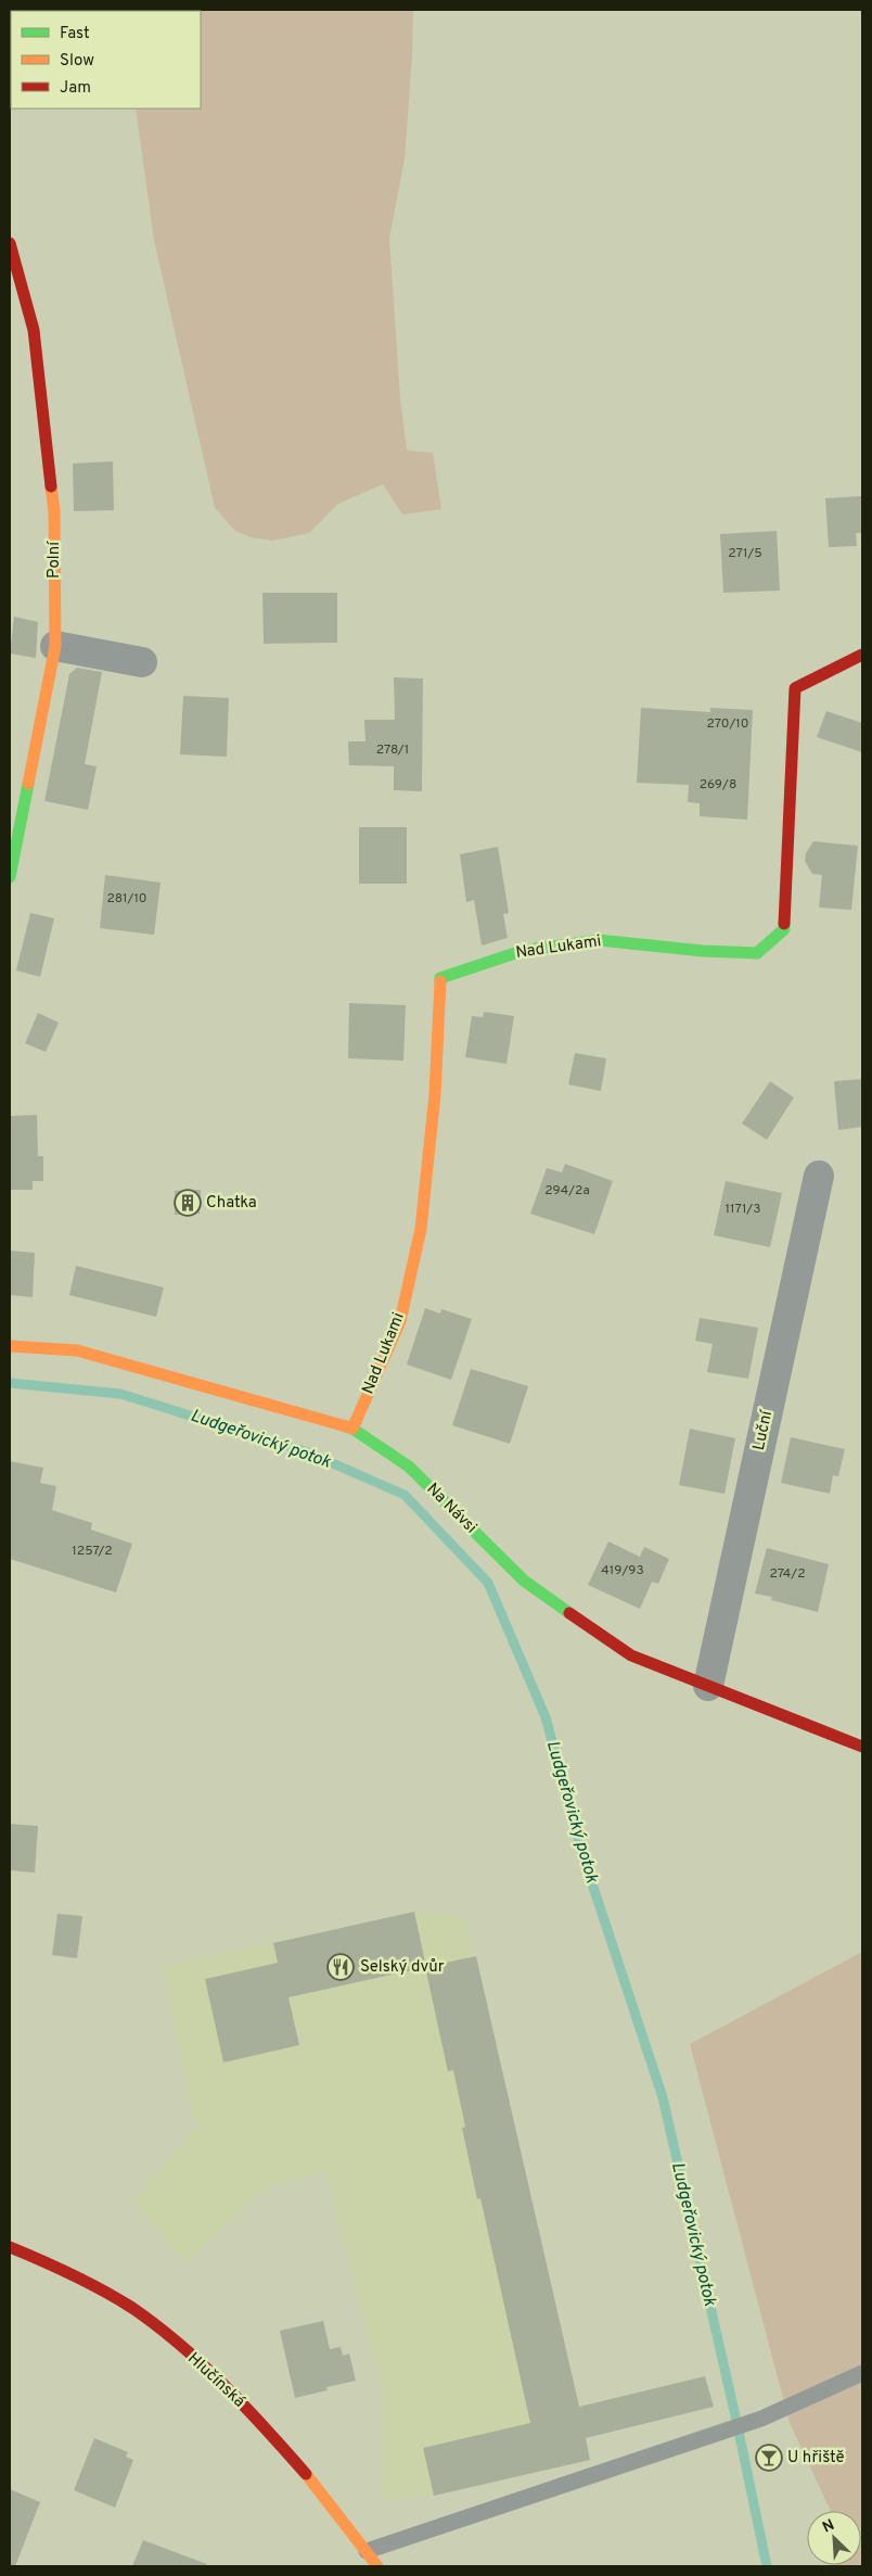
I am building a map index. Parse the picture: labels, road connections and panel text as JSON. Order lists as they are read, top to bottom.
{
  "streets": {
    "street": [
      "Polní",
      "Nad Lukami",
      "Luční",
      "Na Návsi",
      "Hlučínská"
    ]
  },
  "crossings": [
    ["Nad Lukami", "Na Návsi"],
    ["Luční", "Na Návsi"]
  ],
  "water": ["Ludgeřovický potok"],
  "places": {
    "building": ["Chatka"],
    "restaurant": ["Selský dvůr"],
    "bar": ["U hřiště"]
  },
  "house_numbers": [
    "271/5",
    "270/10",
    "278/1",
    "269/8",
    "281/10",
    "294/2a",
    "1171/3",
    "1257/2",
    "419/93",
    "274/2"
  ],
  "legend": ["Fast", "Slow", "Jam"],
  "north": "top left"
}
